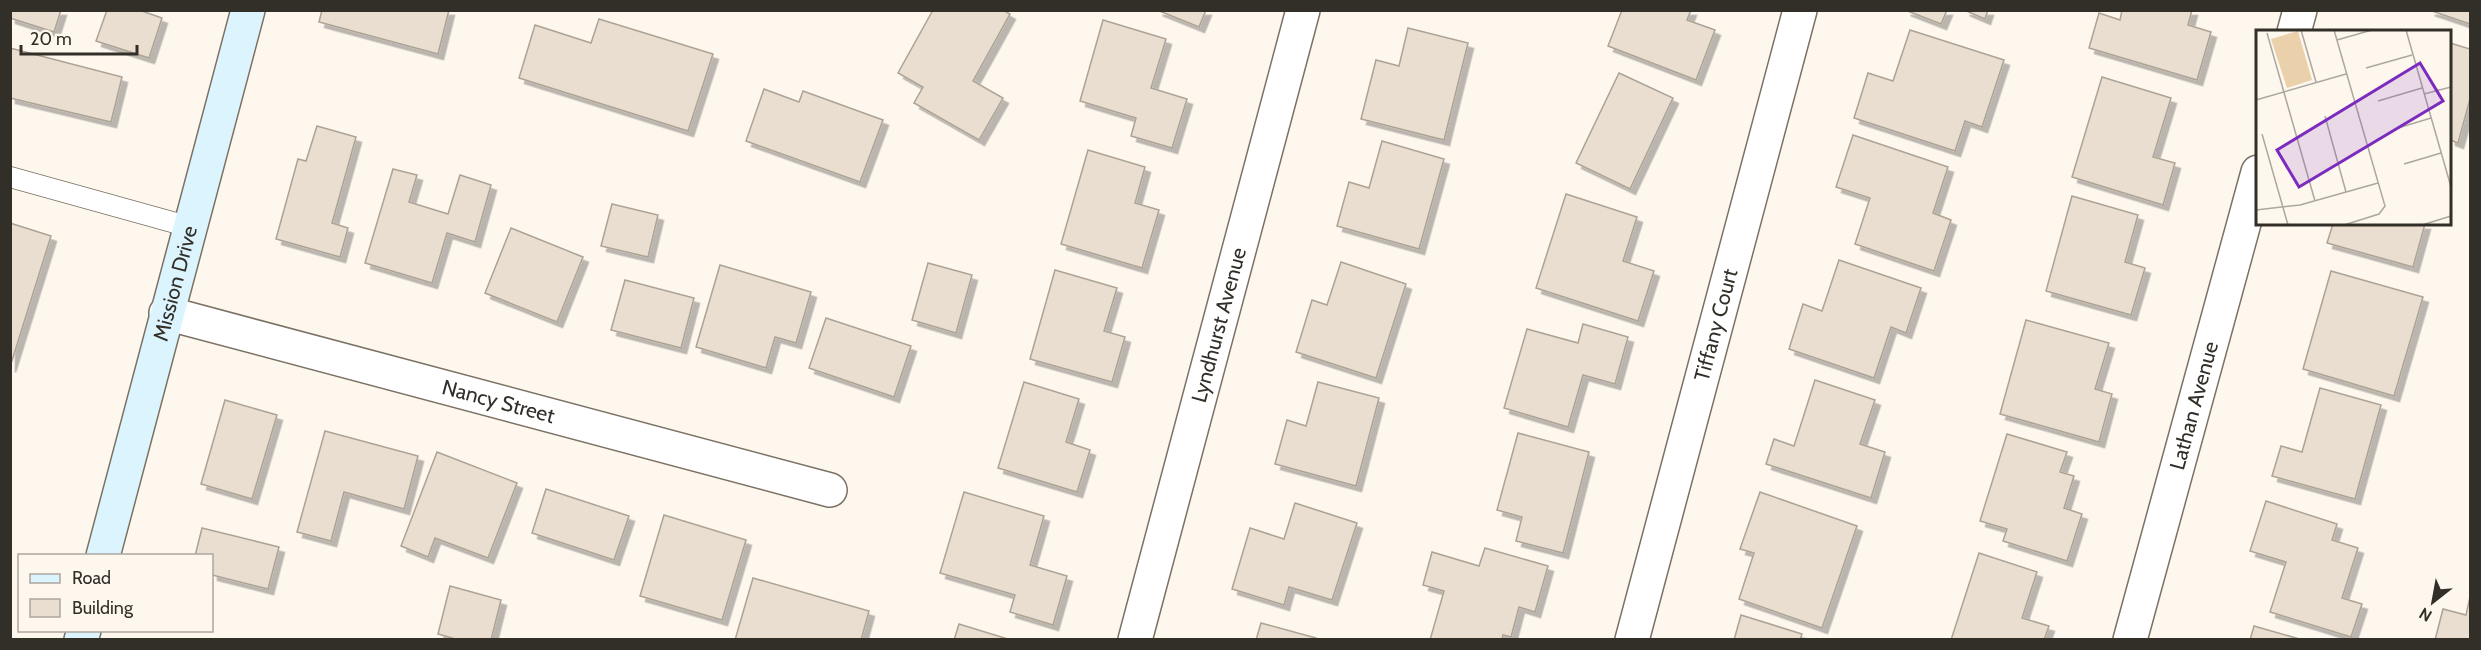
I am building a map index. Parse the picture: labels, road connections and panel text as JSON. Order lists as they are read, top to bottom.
{
  "streets": {
    "street": [
      "Mission Drive",
      "Lyndhurst Avenue",
      "Tiffany Court",
      "Nancy Street",
      "Lathan Avenue"
    ]
  },
  "crossings": [
    ["Mission Drive", "Nancy Street"]
  ],
  "legend": ["Road", "Building"],
  "scale_bar": "20 m",
  "north": "bottom left"
}
